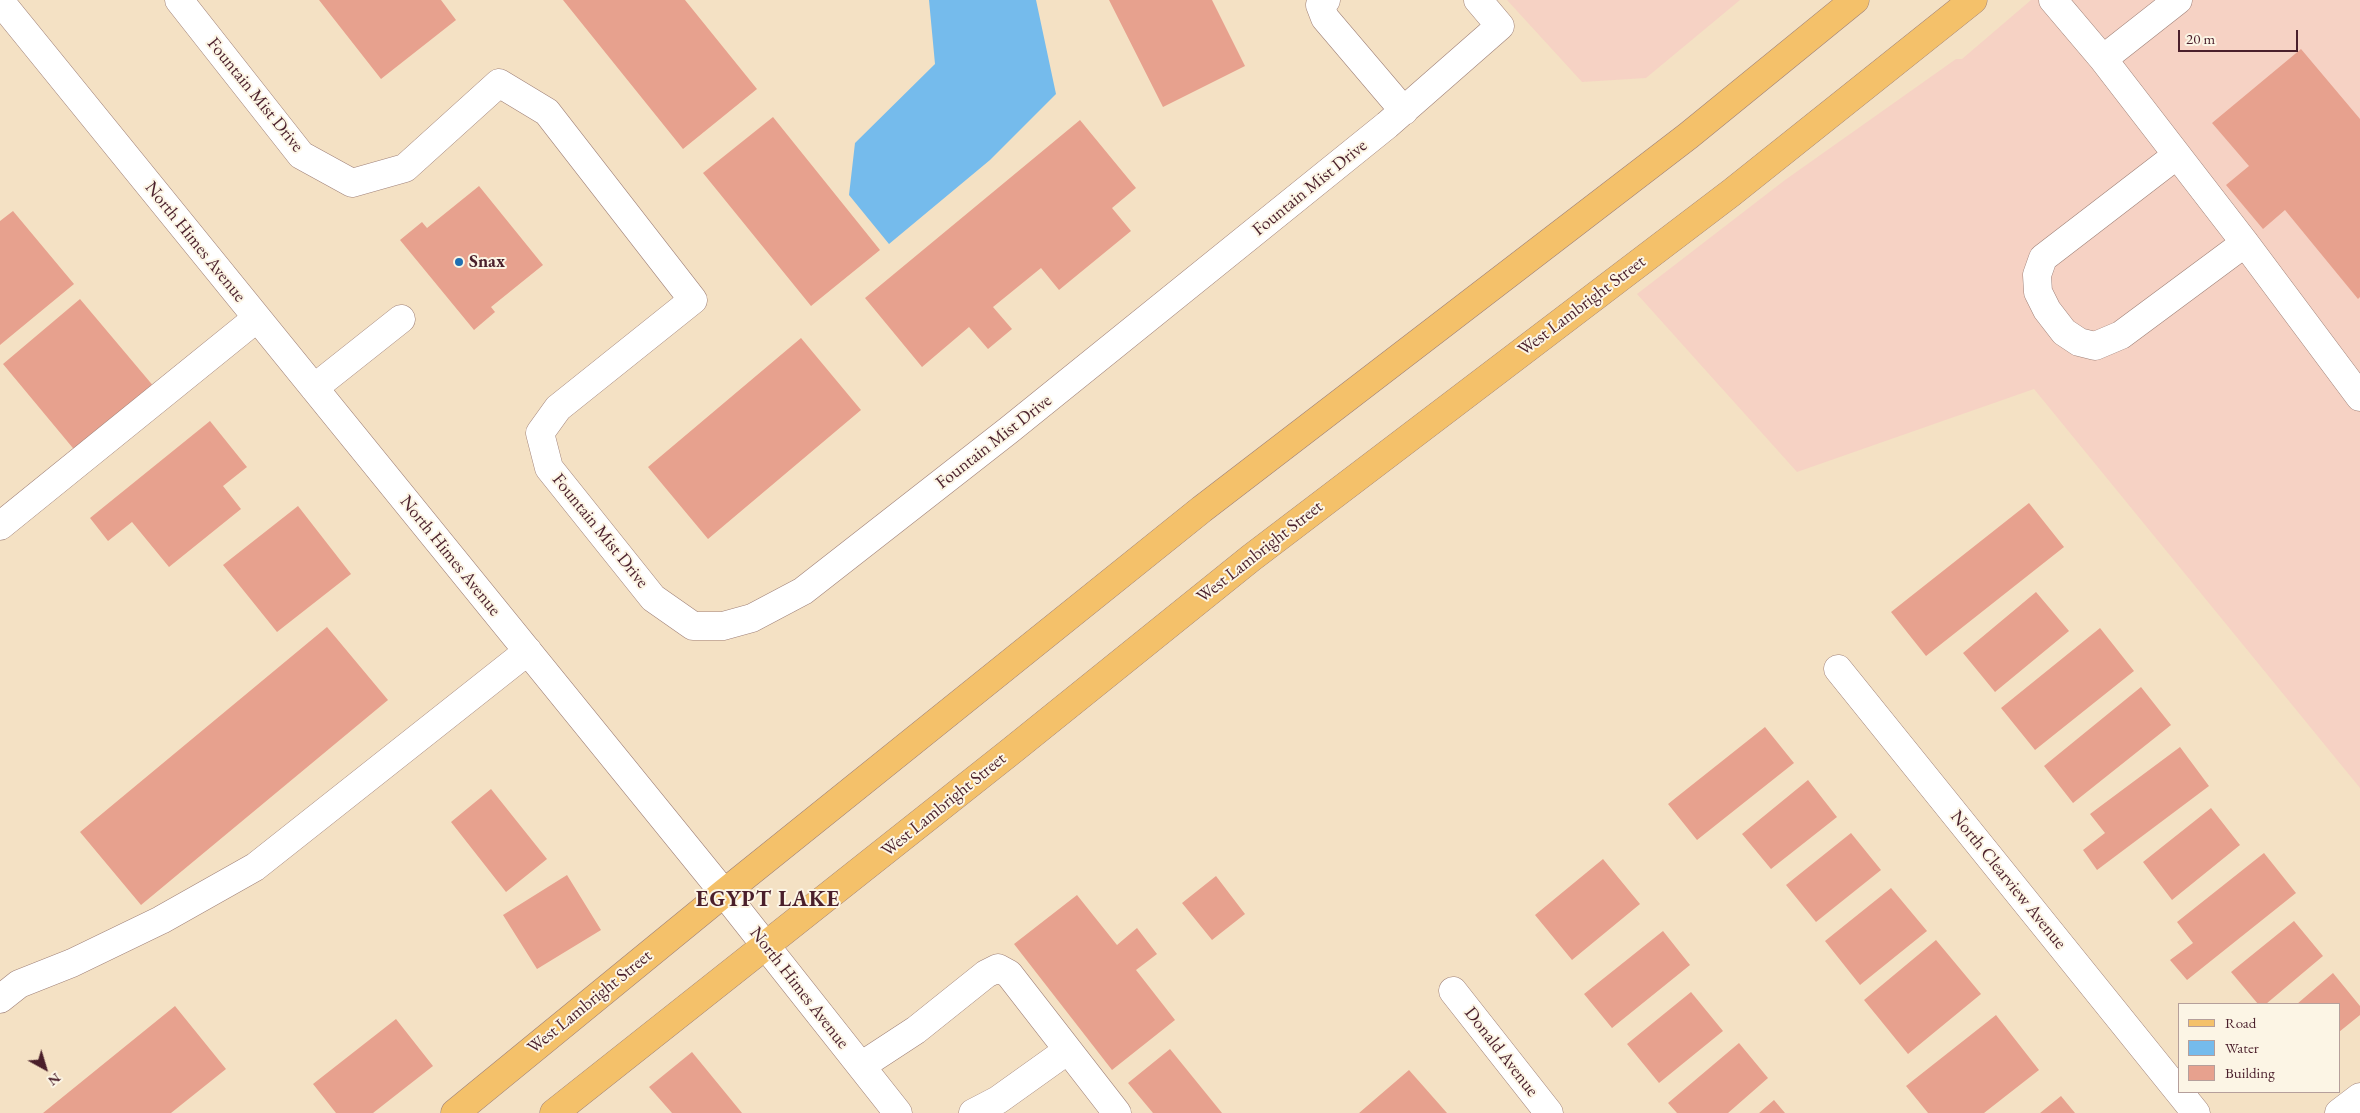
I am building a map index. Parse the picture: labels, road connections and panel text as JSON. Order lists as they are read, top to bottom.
{
  "streets": {
    "main road": ["West Lambright Street"],
    "street": [
      "Fountain Mist Drive",
      "North Himes Avenue",
      "North Clearview Avenue",
      "Donald Avenue"
    ]
  },
  "crossings": [
    ["North Himes Avenue", "West Lambright Street"]
  ],
  "districts": ["EGYPT LAKE"],
  "places": ["Snax"],
  "legend": ["Road", "Water", "Building"],
  "scale_bar": "20 m",
  "north": "bottom right"
}
